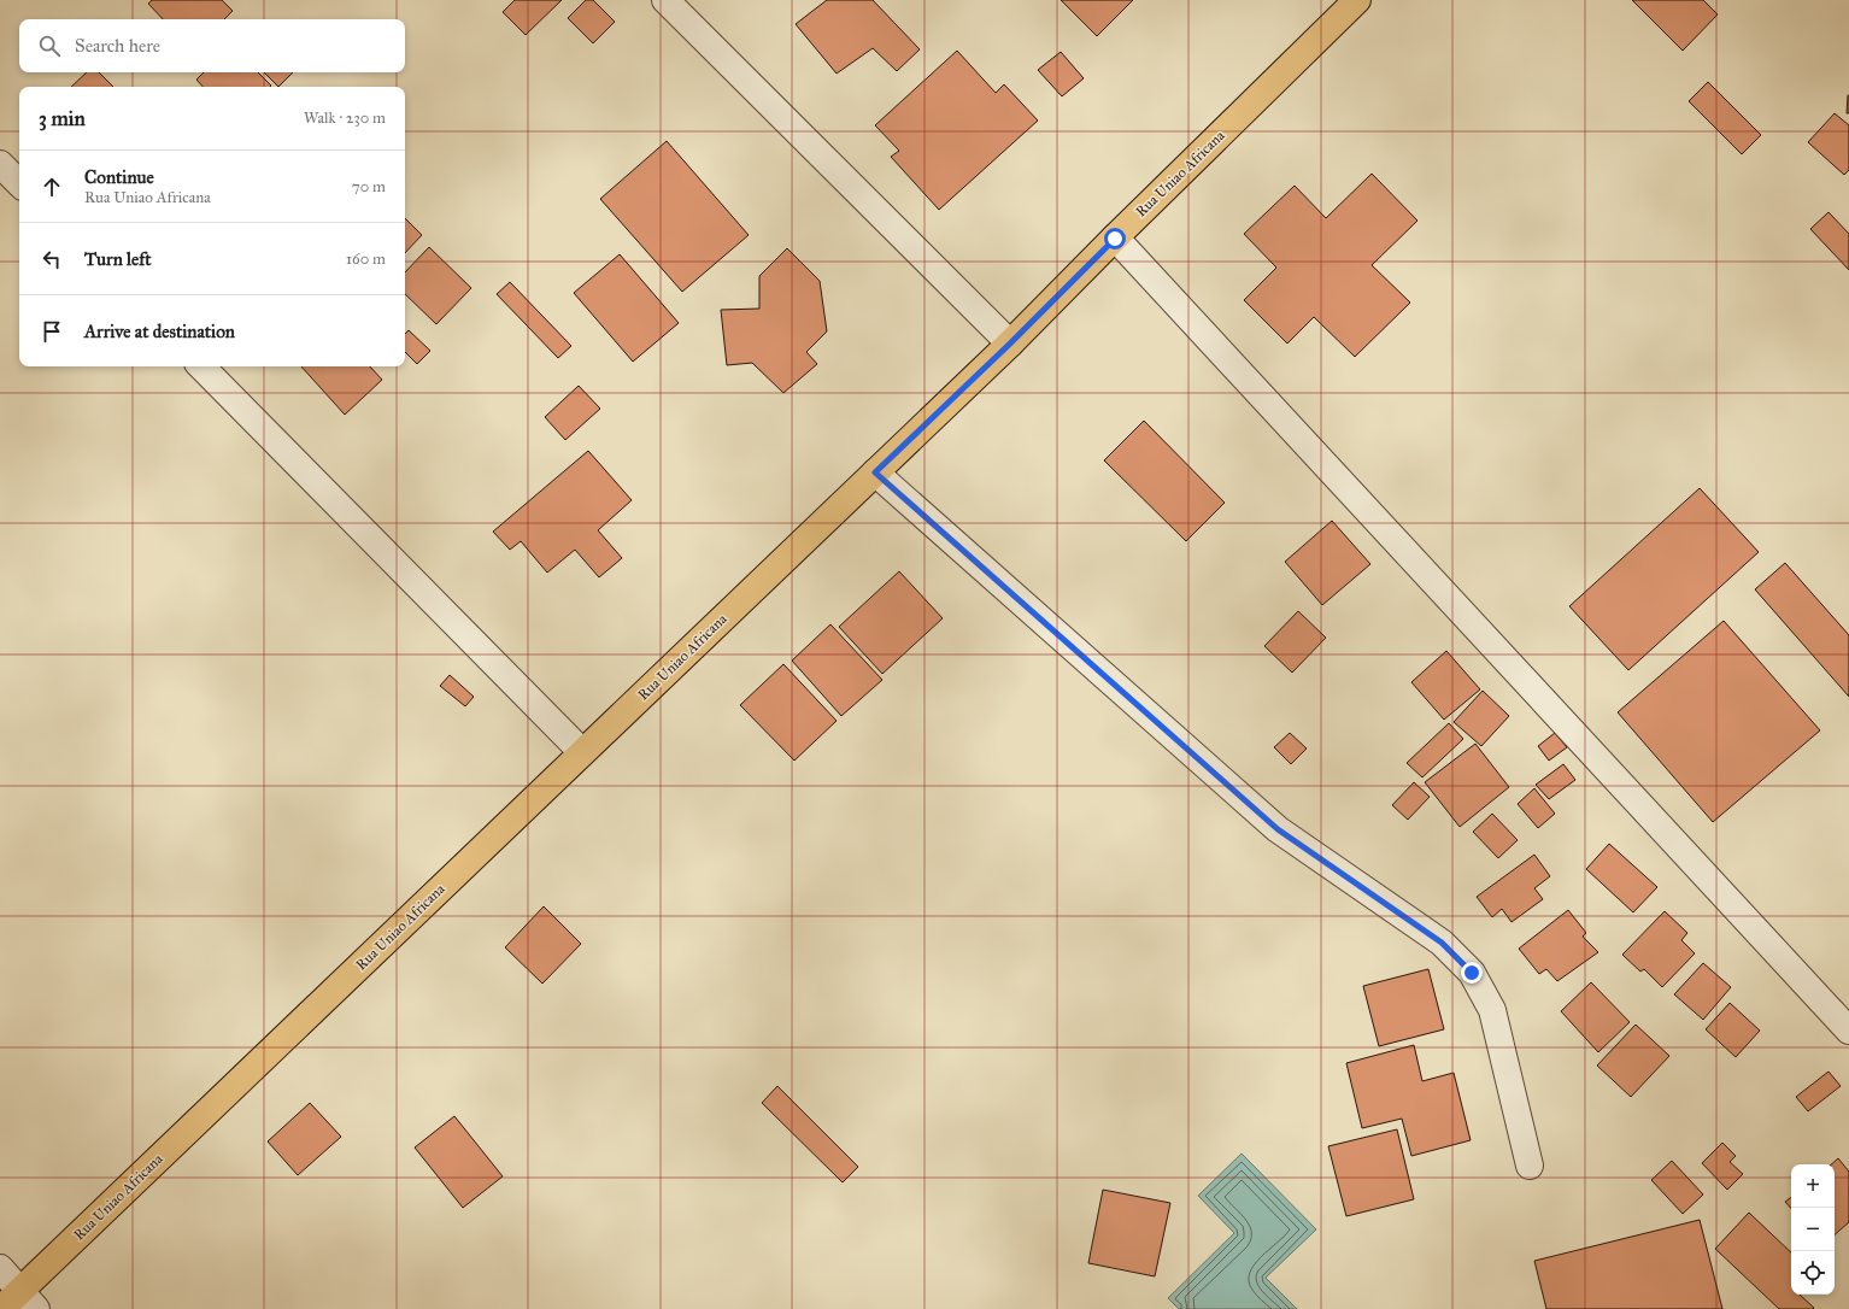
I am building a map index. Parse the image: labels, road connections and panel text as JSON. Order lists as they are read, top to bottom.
{
  "streets": {
    "main road": ["Rua Uniao Africana"]
  },
  "page": {
    "search": "Search here",
    "heading": ["3 min", "Walk · 230 m"],
    "list": [
      ["Continue", "Rua Uniao Africana", "70 m"],
      ["Turn left", "160 m"],
      "Arrive at destination"
    ],
    "map_buttons": ["+", "−"]
  }
}
